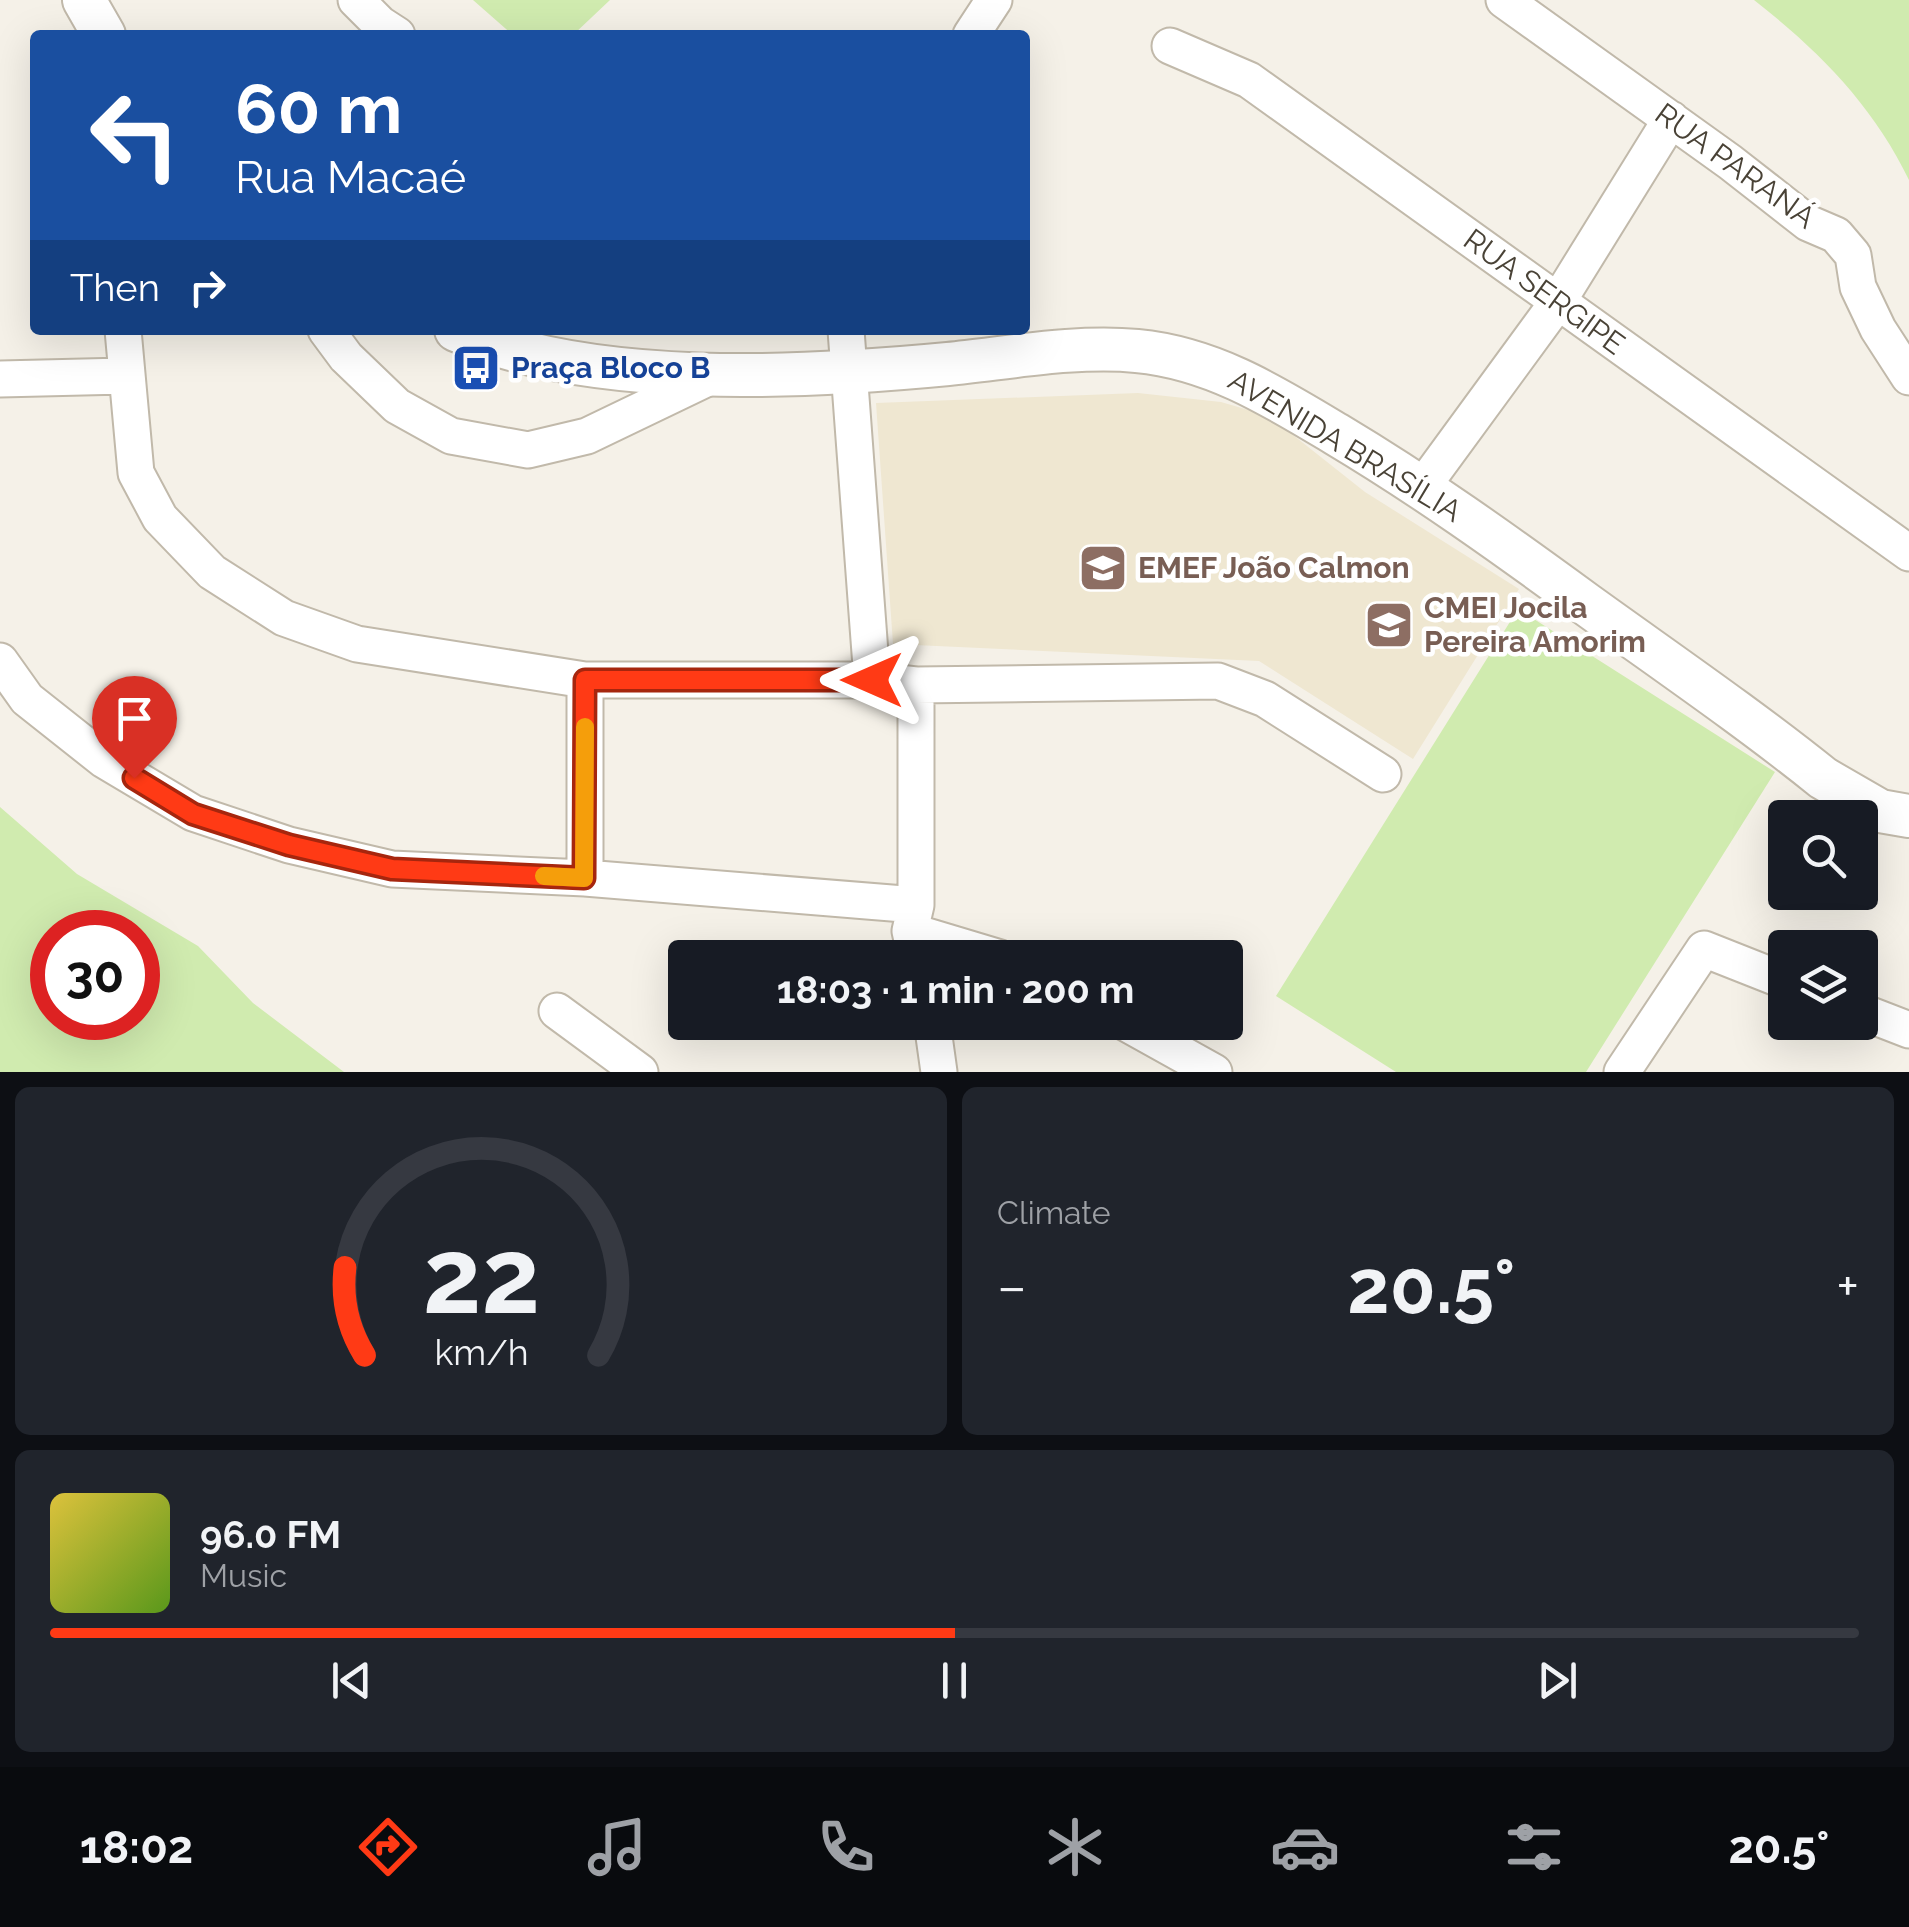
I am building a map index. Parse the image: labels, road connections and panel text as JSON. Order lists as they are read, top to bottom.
{
  "streets": {
    "street": ["RUA PARANÁ", "RUA SERGIPE", "AVENIDA BRASÍLIA"]
  },
  "places": {
    "bus stop": ["Praça Bloco B"],
    "school or university": ["EMEF João Calmon", "CMEI Jocila Pereira Amorim"]
  },
  "page": {
    "turn": ["60 m", "Rua Macaé"],
    "then": "Then",
    "limit": "30",
    "trip": "18:03 · 1 min · 200 m",
    "tile": "Climate",
    "heat": ["−", "20.5°", "+"],
    "song": ["96.0 FM", "Music"],
    "tabs": ["18:02", "20.5°"],
    "gauge": ["22", "km/h"]
  }
}
